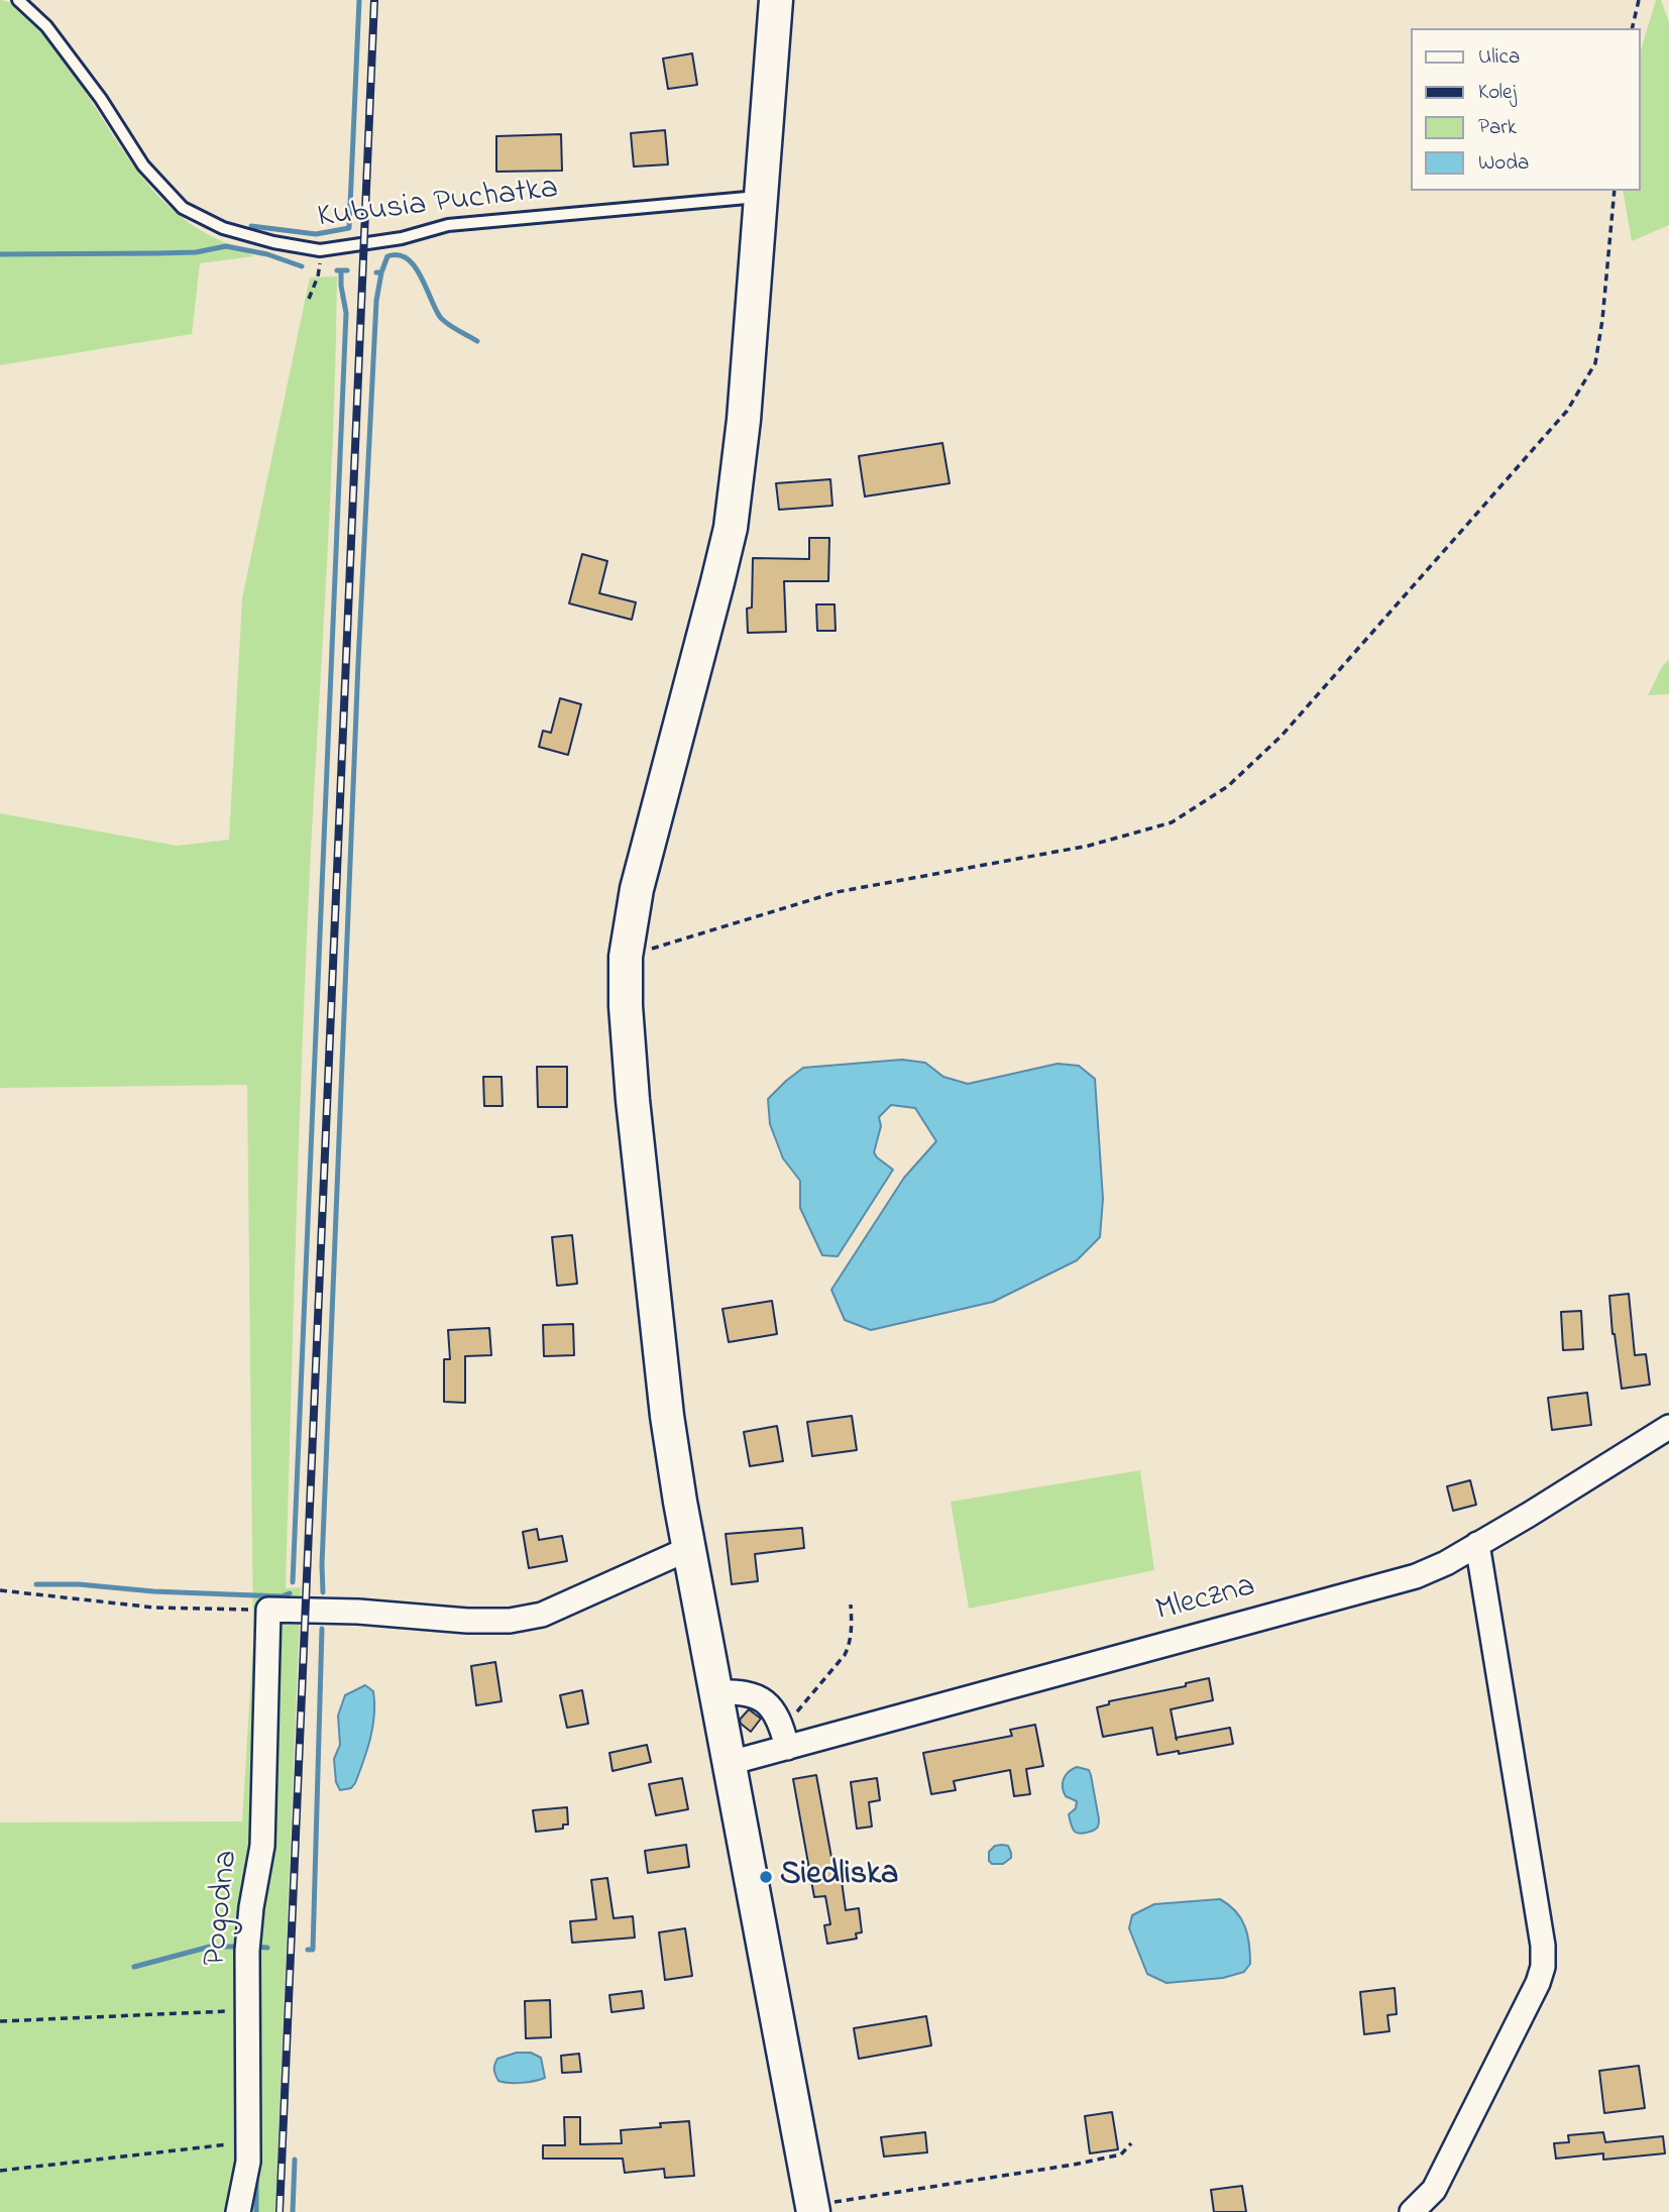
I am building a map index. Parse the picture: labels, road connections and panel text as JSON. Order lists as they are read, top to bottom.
{
  "streets": {
    "street": ["Mleczna", "Pogodna"],
    "lane": ["Kubusia Puchatka"]
  },
  "places": ["Siedliska"],
  "legend": [
    "Ulica",
    "Kolej",
    "Park",
    "Woda"
  ]
}
